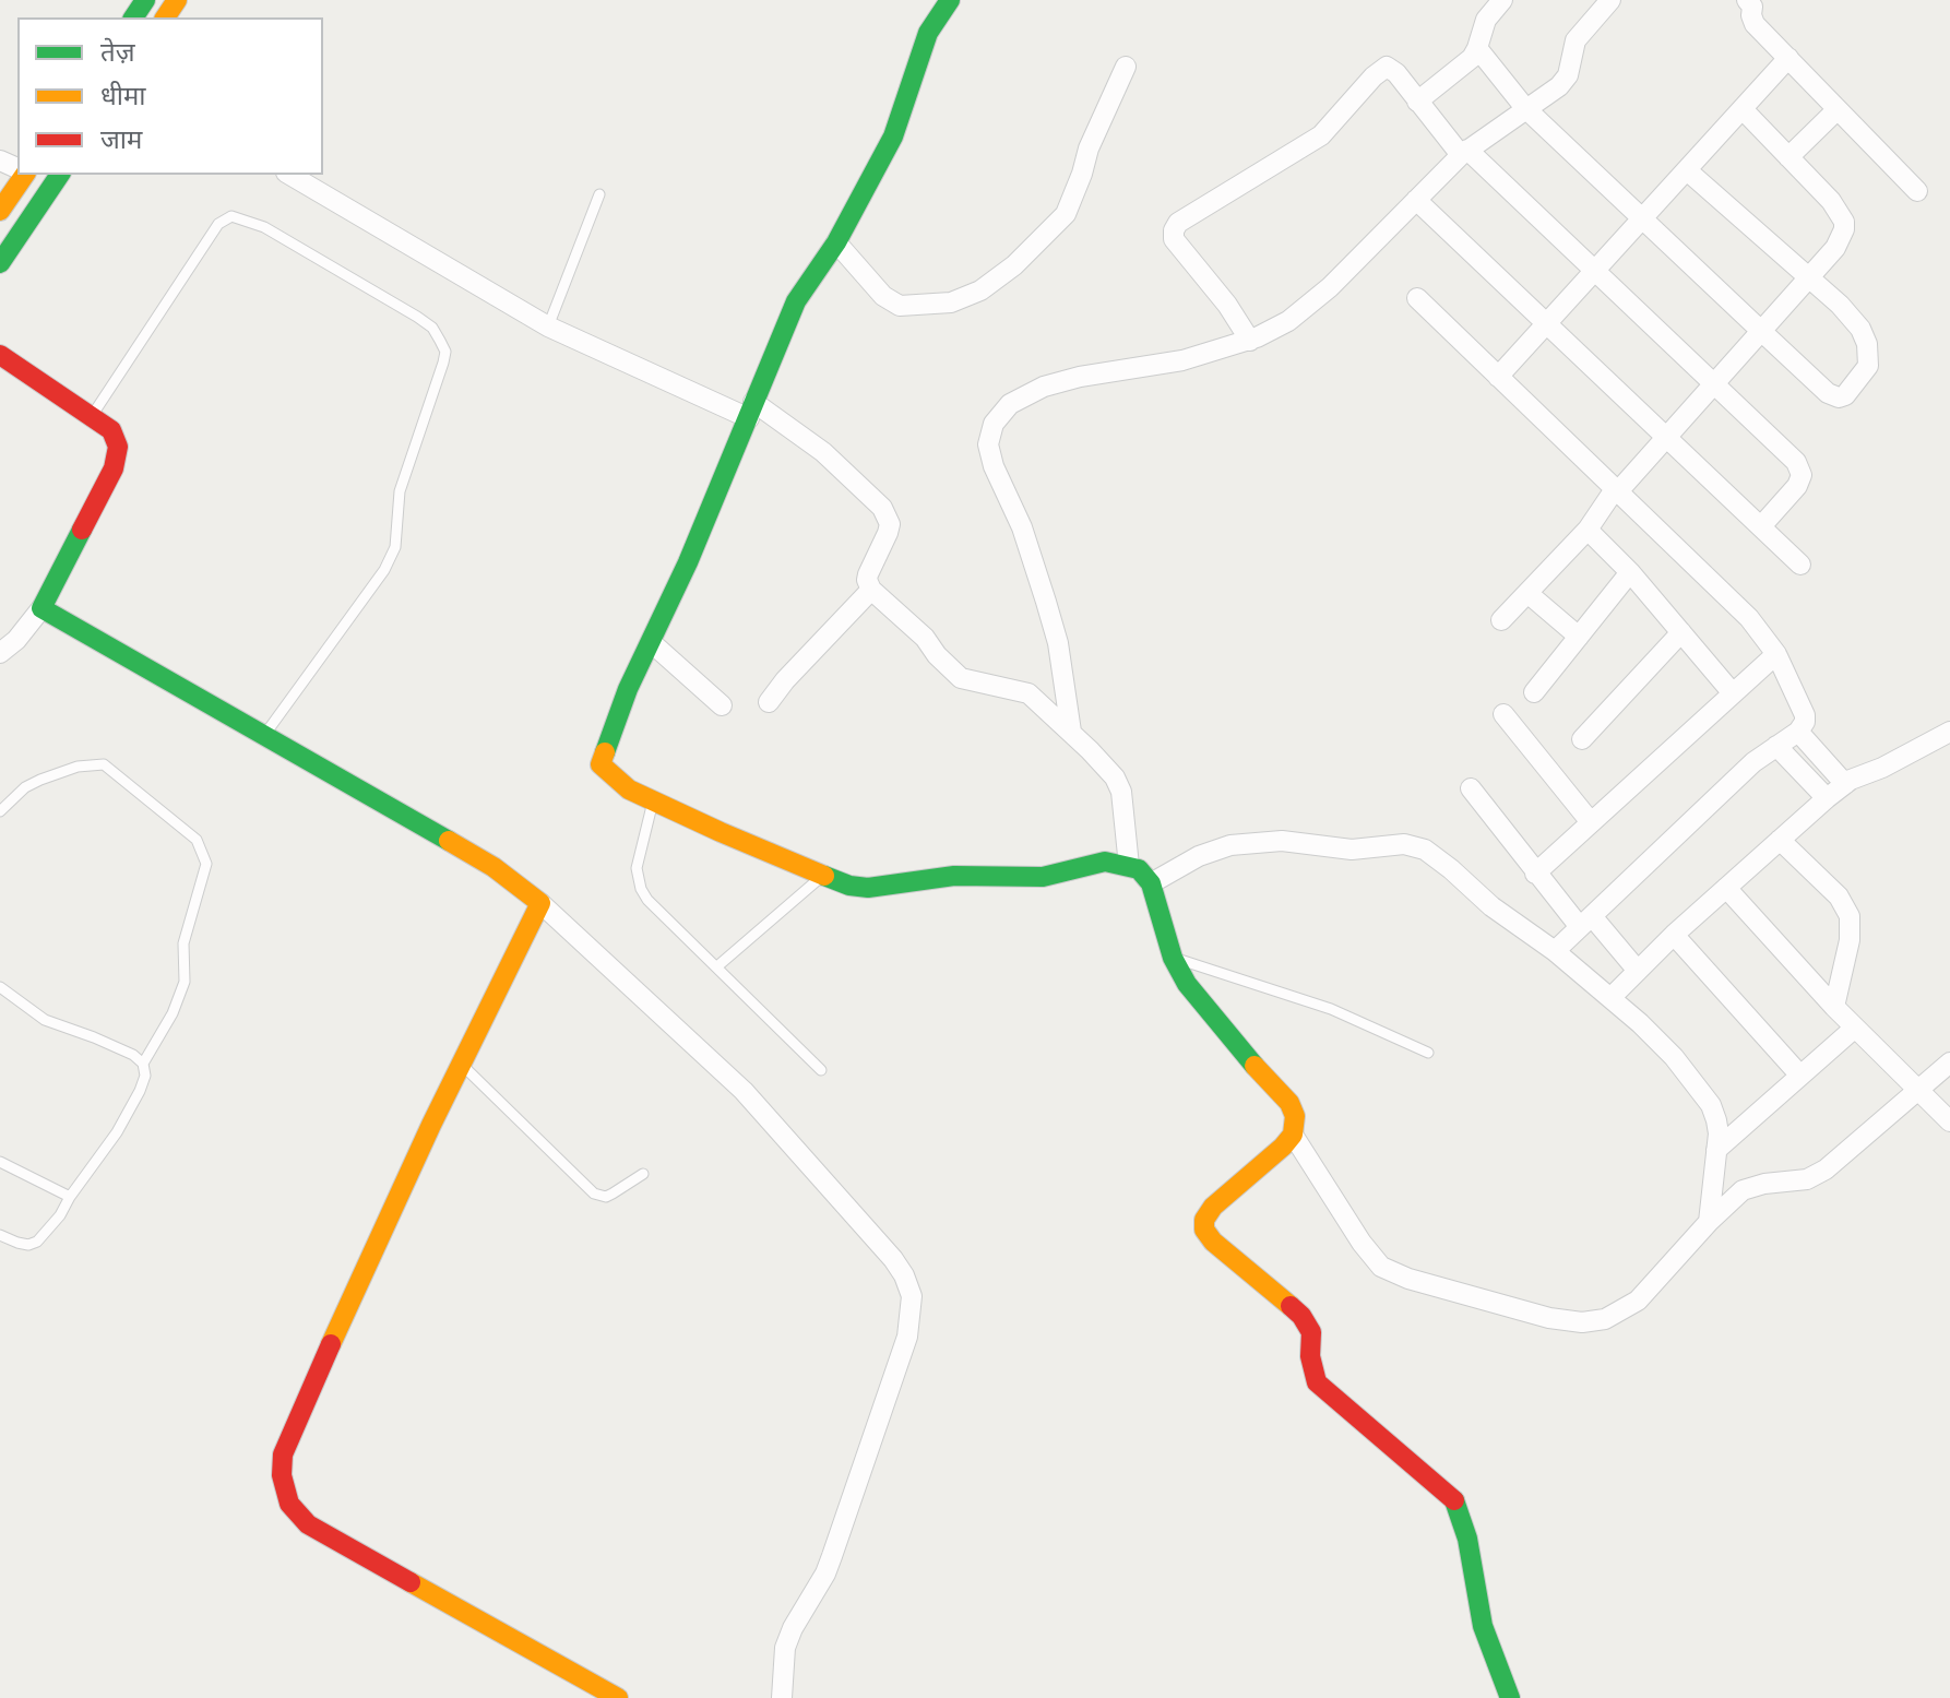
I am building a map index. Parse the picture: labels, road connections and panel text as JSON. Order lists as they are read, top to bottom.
{
  "legend": ["तेज़", "धीमा", "जाम"]
}
